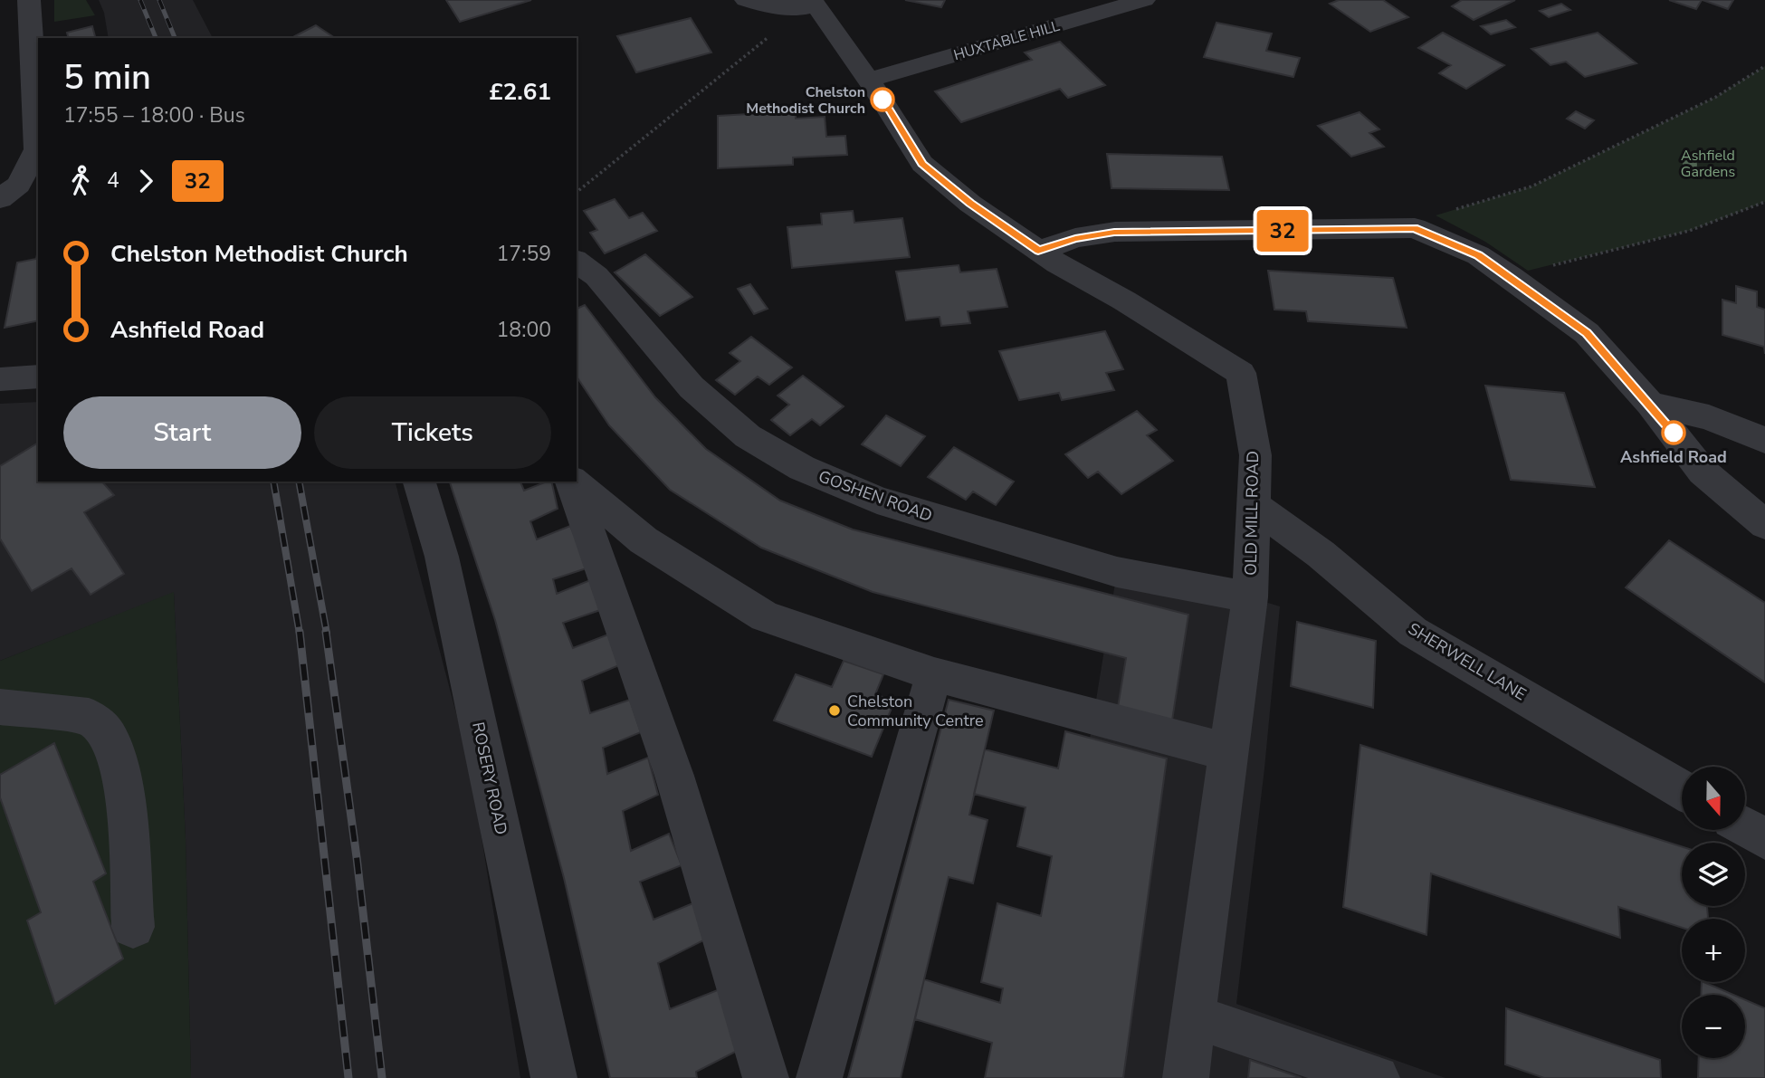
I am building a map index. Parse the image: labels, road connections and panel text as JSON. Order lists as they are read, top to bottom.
{
  "streets": {
    "street": [
      "HUXTABLE HILL",
      "GOSHEN ROAD",
      "OLD MILL ROAD",
      "SHERWELL LANE",
      "ROSERY ROAD"
    ]
  },
  "crossings": [
    ["HUXTABLE HILL", "OLD MILL ROAD"],
    ["GOSHEN ROAD", "OLD MILL ROAD"],
    ["OLD MILL ROAD", "SHERWELL LANE"]
  ],
  "parks": ["Ashfield Gardens"],
  "places": ["Chelston Methodist Church", "Ashfield Road", "Chelston Community Centre"],
  "lines": ["bus line 32"],
  "north": "bottom",
  "page": {
    "on_map": "32",
    "heading": ["5 min", "17:55 – 18:00 · Bus", "£2.61"],
    "legs": ["4", "32"],
    "list": [
      {
        "name": "Chelston Methodist Church",
        "value": "17:59"
      },
      {
        "name": "Ashfield Road",
        "value": "18:00"
      }
    ],
    "buttons": ["Start", "Tickets"],
    "map_buttons": ["+", "−"]
  }
}
